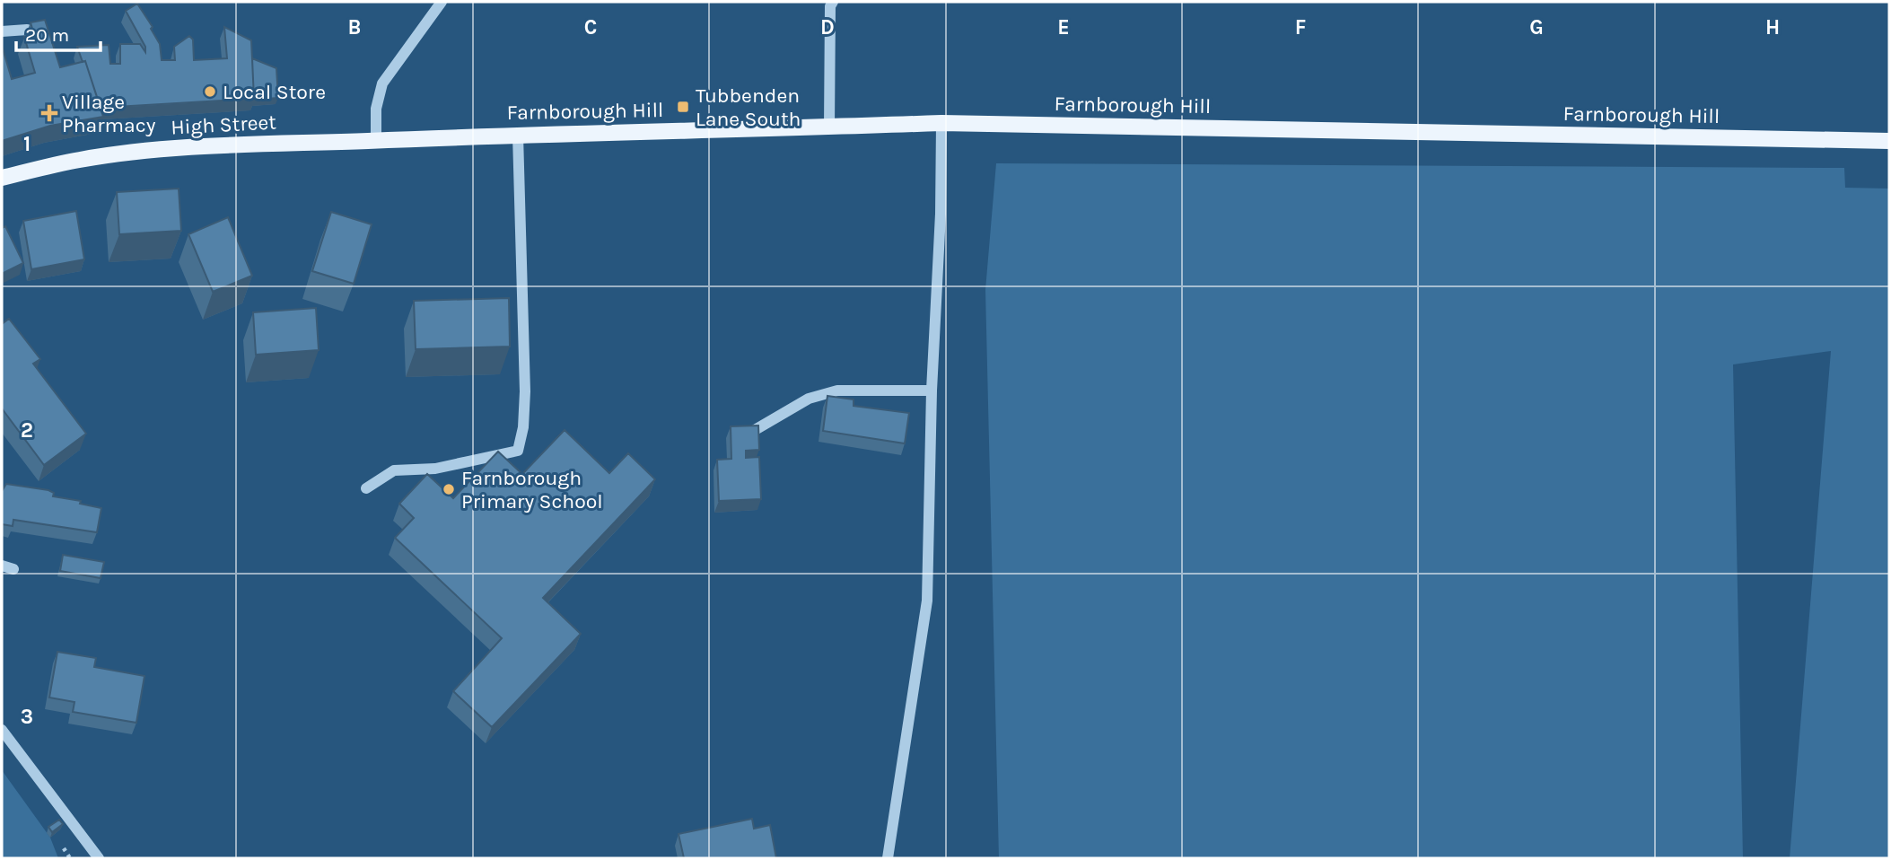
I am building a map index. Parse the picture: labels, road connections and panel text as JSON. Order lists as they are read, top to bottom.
{
  "streets": {
    "main road": ["Farnborough Hill", "High Street"]
  },
  "crossings": [
    ["Farnborough Hill", "High Street"]
  ],
  "places": {
    "other": ["Local Store", "Farnborough Primary School"],
    "transit": ["Tubbenden Lane South"],
    "health": ["Village Pharmacy"]
  },
  "scale_bar": "20 m",
  "grid": {
    "columns": [
      "B",
      "C",
      "D",
      "E",
      "F",
      "G",
      "H"
    ],
    "rows": ["1", "2", "3"]
  }
}
